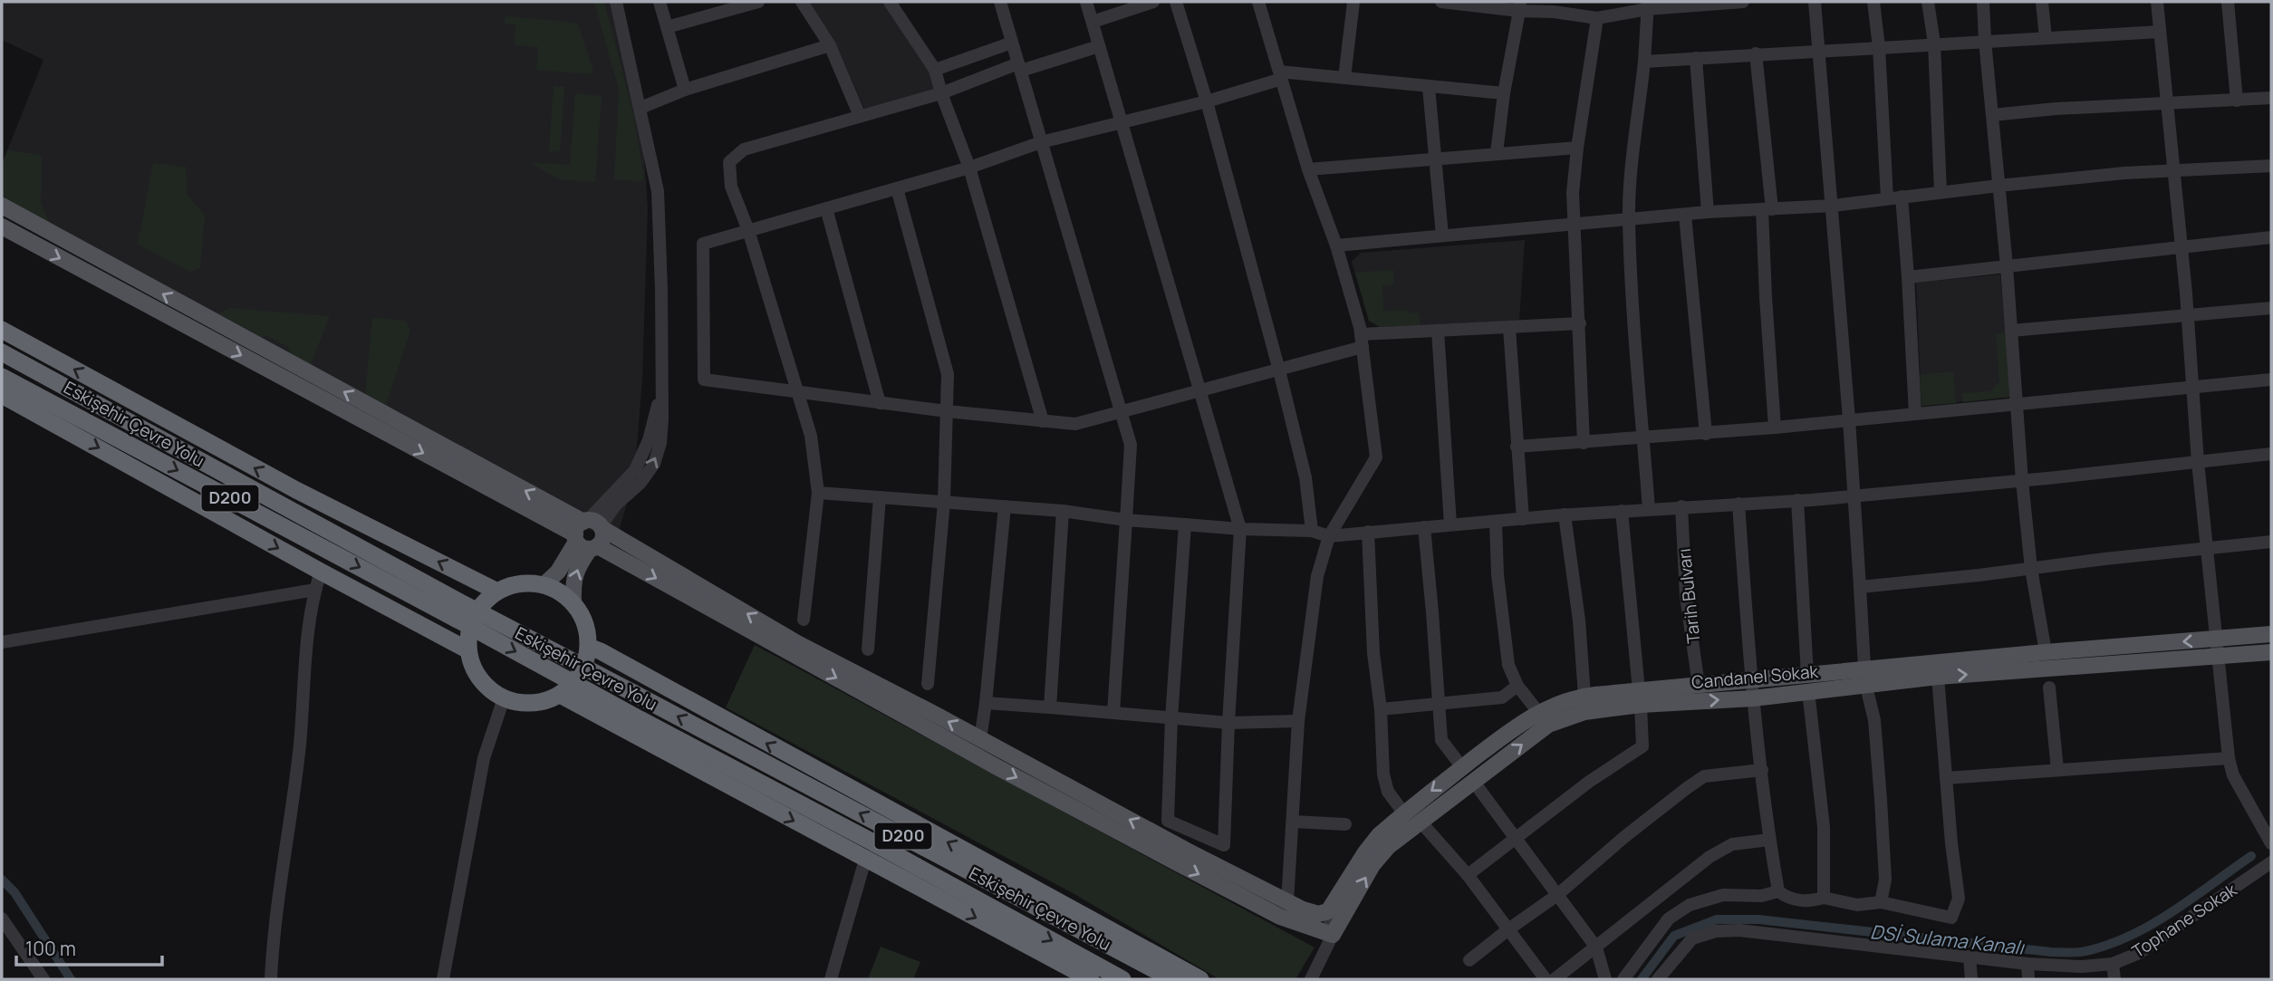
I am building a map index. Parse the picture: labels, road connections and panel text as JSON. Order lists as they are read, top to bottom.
{
  "streets": {
    "highway": ["Eskişehir Çevre Yolu", "D200"],
    "main road": ["Candanel Sokak"],
    "street": ["Tarih Bulvarı", "Tophane Sokak"]
  },
  "water": ["DSİ Sulama Kanalı"],
  "scale_bar": "100 m"
}
